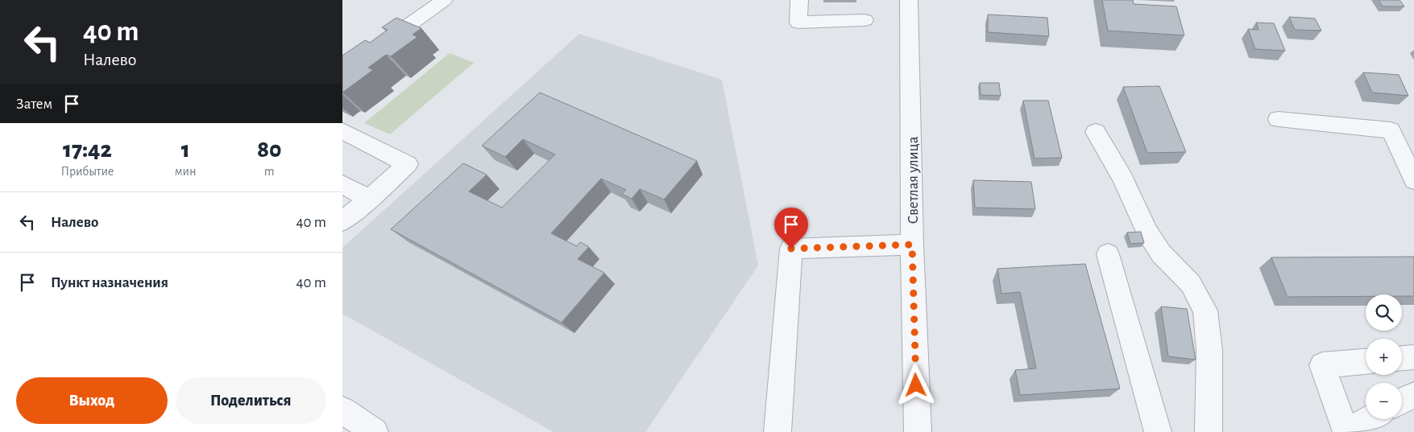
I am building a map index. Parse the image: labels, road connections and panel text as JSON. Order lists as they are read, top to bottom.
{
  "streets": {
    "street": ["Светлая улица"]
  },
  "page": {
    "turn": ["40 m", "Налево"],
    "then": "Затем",
    "eta": [
      "17:42",
      "Прибытие",
      "1",
      "мин",
      "80",
      "m"
    ],
    "list": [
      {
        "name": "Налево",
        "value": "40 m"
      },
      {
        "name": "Пункт назначения",
        "value": "40 m"
      }
    ],
    "map_buttons": ["+", "−"],
    "buttons": ["Выход", "Поделиться"]
  }
}
